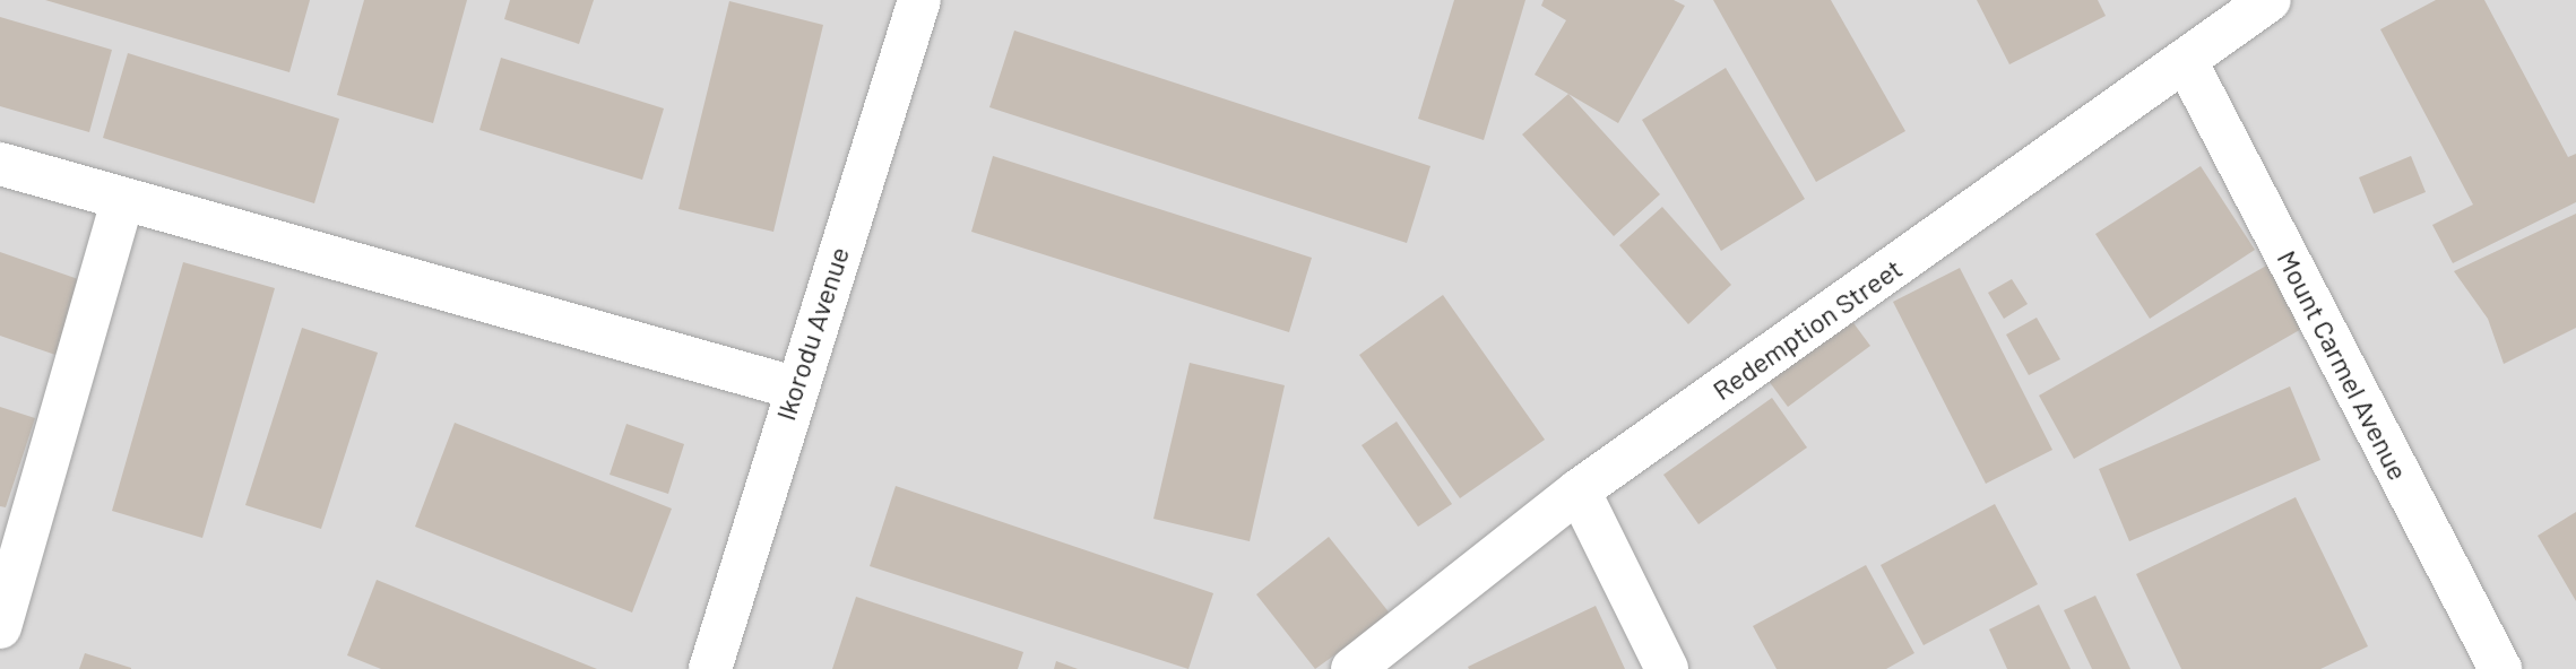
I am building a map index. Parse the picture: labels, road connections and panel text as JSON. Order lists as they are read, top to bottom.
{
  "streets": {
    "street": ["Redemption Street", "Ikorodu Avenue", "Mount Carmel Avenue"]
  },
  "crossings": [
    ["Redemption Street", "Mount Carmel Avenue"]
  ]
}
